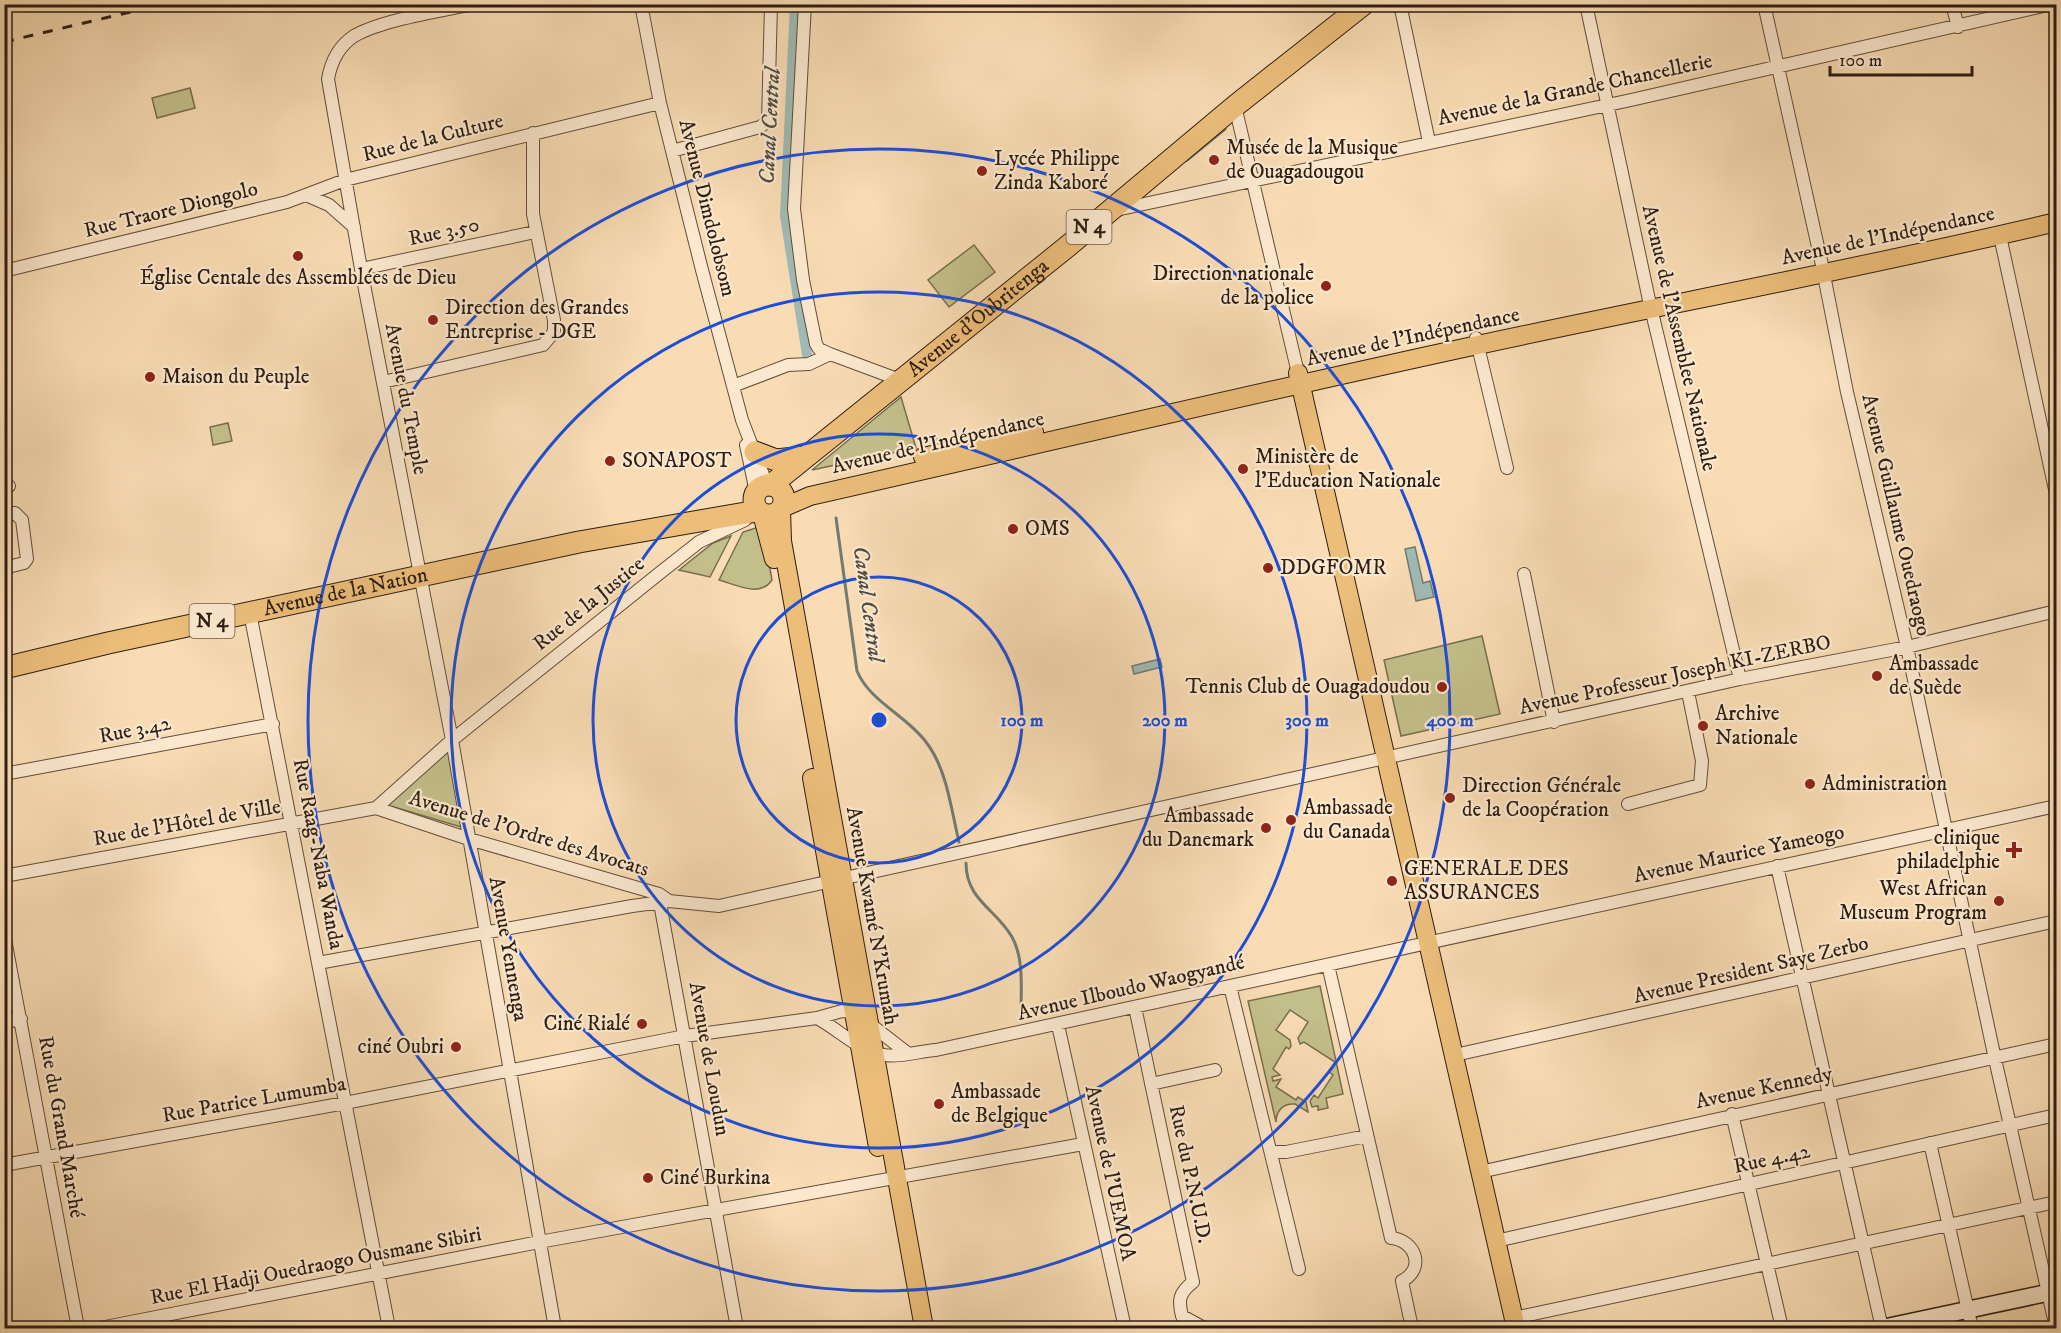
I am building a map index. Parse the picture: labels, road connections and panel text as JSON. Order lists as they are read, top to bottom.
{
  "streets": {
    "highway": ["N 4", "Avenue d'Oubritenga", "Avenue de la Nation"],
    "main road": ["Avenue de l'Indépendance", "Avenue Kwamé N'Krumah"],
    "street": [
      "Avenue de la Grande Chancellerie",
      "Rue de la Culture",
      "Avenue Dimdolobsom",
      "Rue Traore Diongolo",
      "Rue 3.50",
      "Avenue de l'Assemblee Nationale",
      "Avenue du Temple",
      "Avenue Guillaume Ouedraogo",
      "Rue de la Justice",
      "Avenue Professeur Joseph KI-ZERBO",
      "Rue 3.42",
      "Rue de l'Hôtel de Ville",
      "Avenue de l'Ordre des Avocats",
      "Rue Raag-Naba Wanda",
      "Avenue Maurice Yameogo",
      "Avenue Yennenga",
      "Avenue President Saye Zerbo",
      "Avenue Ilboudo Waogyandé",
      "Avenue de Loudun",
      "Avenue Kennedy",
      "Rue Patrice Lumumba",
      "Rue du Grand Marché",
      "Rue 4.42",
      "Avenue de l'UEMOA",
      "Rue du P.N.U.D.",
      "Rue El Hadji Ouedraogo Ousmane Sibiri"
    ]
  },
  "crossings": [
    ["Avenue de la Grande Chancellerie", "Avenue d'Oubritenga"],
    ["Avenue de la Grande Chancellerie", "Avenue de l'Assemblee Nationale"],
    ["Avenue de la Grande Chancellerie", "Avenue Guillaume Ouedraogo"],
    ["Rue de la Culture", "Avenue Dimdolobsom"],
    ["Rue de la Culture", "Rue Traore Diongolo"],
    ["Rue de la Culture", "Avenue du Temple"],
    ["Avenue Dimdolobsom", "Avenue de l'Indépendance"],
    ["Avenue Dimdolobsom", "Avenue d'Oubritenga"],
    ["Avenue Dimdolobsom", "Avenue de la Nation"],
    ["Avenue Dimdolobsom", "Rue de la Justice"],
    ["Avenue Dimdolobsom", "Avenue Kwamé N'Krumah"],
    ["Rue Traore Diongolo", "Avenue du Temple"],
    ["Rue 3.50", "Avenue du Temple"],
    ["Avenue de l'Indépendance", "Avenue d'Oubritenga"],
    ["Avenue de l'Indépendance", "Avenue de l'Assemblee Nationale"],
    ["Avenue de l'Indépendance", "Avenue Guillaume Ouedraogo"],
    ["Avenue de l'Indépendance", "Avenue de la Nation"],
    ["Avenue de l'Indépendance", "Rue de la Justice"],
    ["Avenue de l'Indépendance", "Avenue Kwamé N'Krumah"],
    ["Avenue d'Oubritenga", "Avenue de la Nation"],
    ["Avenue d'Oubritenga", "Rue de la Justice"],
    ["Avenue d'Oubritenga", "Avenue Kwamé N'Krumah"],
    ["Avenue de l'Assemblee Nationale", "Avenue Professeur Joseph KI-ZERBO"],
    ["Avenue du Temple", "Avenue de la Nation"],
    ["Avenue du Temple", "Avenue Yennenga"],
    ["Avenue Guillaume Ouedraogo", "Avenue Professeur Joseph KI-ZERBO"],
    ["Avenue Guillaume Ouedraogo", "Avenue Maurice Yameogo"],
    ["Avenue Guillaume Ouedraogo", "Avenue President Saye Zerbo"],
    ["Avenue Guillaume Ouedraogo", "Avenue Kennedy"],
    ["Avenue Guillaume Ouedraogo", "Rue 4.42"],
    ["Avenue de la Nation", "Rue de la Justice"],
    ["Avenue de la Nation", "Rue Raag-Naba Wanda"],
    ["Avenue de la Nation", "Avenue Kwamé N'Krumah"],
    ["Avenue de la Nation", "Avenue Yennenga"],
    ["Rue de la Justice", "Rue de l'Hôtel de Ville"],
    ["Rue de la Justice", "Avenue de l'Ordre des Avocats"],
    ["Rue de la Justice", "Avenue Kwamé N'Krumah"],
    ["Rue de la Justice", "Avenue Yennenga"],
    ["Avenue Professeur Joseph KI-ZERBO", "Avenue de l'Ordre des Avocats"],
    ["Avenue Professeur Joseph KI-ZERBO", "Avenue Kwamé N'Krumah"],
    ["Avenue Professeur Joseph KI-ZERBO", "Avenue de Loudun"],
    ["Rue 3.42", "Rue Raag-Naba Wanda"],
    ["Rue de l'Hôtel de Ville", "Avenue de l'Ordre des Avocats"],
    ["Rue de l'Hôtel de Ville", "Rue Raag-Naba Wanda"],
    ["Avenue de l'Ordre des Avocats", "Avenue Yennenga"],
    ["Avenue de l'Ordre des Avocats", "Avenue de Loudun"],
    ["Rue Raag-Naba Wanda", "Rue Patrice Lumumba"],
    ["Rue Raag-Naba Wanda", "Rue El Hadji Ouedraogo Ousmane Sibiri"],
    ["Avenue Maurice Yameogo", "Avenue Ilboudo Waogyandé"],
    ["Avenue Kwamé N'Krumah", "Avenue Ilboudo Waogyandé"],
    ["Avenue Kwamé N'Krumah", "Rue El Hadji Ouedraogo Ousmane Sibiri"],
    ["Avenue Yennenga", "Rue Patrice Lumumba"],
    ["Avenue Yennenga", "Rue El Hadji Ouedraogo Ousmane Sibiri"],
    ["Avenue Ilboudo Waogyandé", "Avenue de l'UEMOA"],
    ["Avenue Ilboudo Waogyandé", "Rue du P.N.U.D."],
    ["Avenue de Loudun", "Rue El Hadji Ouedraogo Ousmane Sibiri"],
    ["Rue Patrice Lumumba", "Rue du Grand Marché"],
    ["Avenue de l'UEMOA", "Rue El Hadji Ouedraogo Ousmane Sibiri"]
  ],
  "water": ["Canal Central"],
  "places": {
    "other": [
      "Musée de la Musique de Ouagadougou",
      "Lycée Philippe Zinda Kaboré",
      "Église Centale des Assemblées de Dieu",
      "Direction nationale de la police",
      "Direction des Grandes Entreprise - DGE",
      "Maison du Peuple",
      "SONAPOST",
      "Ministère de l'Education Nationale",
      "OMS",
      "DDGFOMR",
      "Ambassade de Suède",
      "Tennis Club de Ouagadoudou",
      "Archive Nationale",
      "Administration",
      "Direction Générale de la Coopération",
      "Ambassade du Canada",
      "Ambassade du Danemark",
      "GENERALE DES ASSURANCES",
      "West African Museum Program",
      "Ciné Rialé",
      "ciné Oubri",
      "Ambassade de Belgique",
      "Ciné Burkina"
    ],
    "health": ["clinique philadelphie"]
  },
  "scale_bar": "100 m",
  "rings": [
    "100 m",
    "200 m",
    "300 m",
    "400 m"
  ]
}
